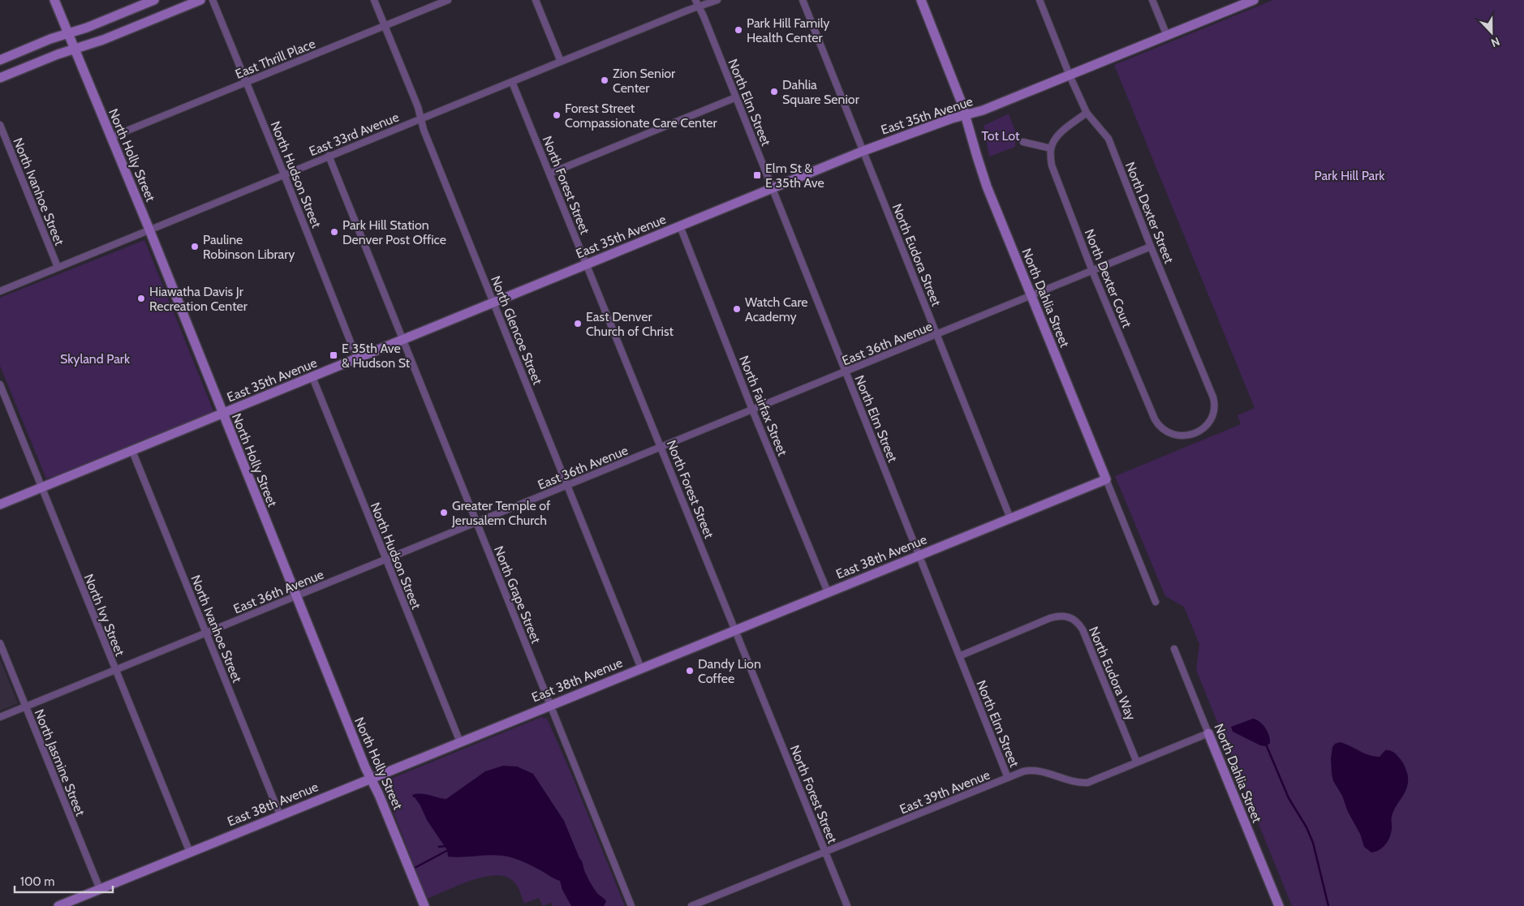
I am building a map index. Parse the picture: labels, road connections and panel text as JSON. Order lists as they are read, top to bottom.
{
  "streets": {
    "street": [
      "East Thrill Place",
      "North Elm Street",
      "East 35th Avenue",
      "East 33rd Avenue",
      "North Holly Street",
      "North Hudson Street",
      "North Forest Street",
      "North Ivanhoe Street",
      "North Dexter Street",
      "North Eudora Street",
      "North Dexter Court",
      "North Dahlia Street",
      "North Glencoe Street",
      "East 36th Avenue",
      "North Fairfax Street",
      "East 38th Avenue",
      "North Grape Street",
      "North Ivy Street",
      "North Eudora Way",
      "North Jasmine Street",
      "East 39th Avenue"
    ]
  },
  "crossings": [
    ["East Thrill Place", "North Holly Street"],
    ["East Thrill Place", "North Hudson Street"],
    ["East Thrill Place", "North Glencoe Street"],
    ["North Elm Street", "East 35th Avenue"],
    ["North Elm Street", "East 33rd Avenue"],
    ["North Elm Street", "East 36th Avenue"],
    ["North Elm Street", "East 38th Avenue"],
    ["North Elm Street", "North Eudora Way"],
    ["North Elm Street", "East 39th Avenue"],
    ["East 35th Avenue", "North Holly Street"],
    ["East 35th Avenue", "North Hudson Street"],
    ["East 35th Avenue", "North Forest Street"],
    ["East 35th Avenue", "North Ivanhoe Street"],
    ["East 35th Avenue", "North Dexter Street"],
    ["East 35th Avenue", "North Eudora Street"],
    ["East 35th Avenue", "North Dahlia Street"],
    ["East 35th Avenue", "North Glencoe Street"],
    ["East 35th Avenue", "North Fairfax Street"],
    ["East 35th Avenue", "North Grape Street"],
    ["East 35th Avenue", "North Ivy Street"],
    ["East 33rd Avenue", "North Holly Street"],
    ["East 33rd Avenue", "North Hudson Street"],
    ["East 33rd Avenue", "North Forest Street"],
    ["East 33rd Avenue", "North Ivanhoe Street"],
    ["East 33rd Avenue", "North Glencoe Street"],
    ["East 33rd Avenue", "North Grape Street"],
    ["North Holly Street", "East 36th Avenue"],
    ["North Holly Street", "East 38th Avenue"],
    ["North Hudson Street", "East 36th Avenue"],
    ["North Hudson Street", "East 38th Avenue"],
    ["North Forest Street", "East 36th Avenue"],
    ["North Forest Street", "East 38th Avenue"],
    ["North Forest Street", "East 39th Avenue"],
    ["North Ivanhoe Street", "East 36th Avenue"],
    ["North Ivanhoe Street", "East 38th Avenue"],
    ["North Dexter Street", "North Dexter Court"],
    ["North Dexter Street", "East 36th Avenue"],
    ["North Eudora Street", "East 36th Avenue"],
    ["North Eudora Street", "East 38th Avenue"],
    ["North Dexter Court", "East 36th Avenue"],
    ["North Dahlia Street", "East 36th Avenue"],
    ["North Dahlia Street", "East 38th Avenue"],
    ["North Dahlia Street", "East 39th Avenue"],
    ["North Glencoe Street", "East 36th Avenue"],
    ["North Glencoe Street", "East 38th Avenue"],
    ["East 36th Avenue", "North Fairfax Street"],
    ["East 36th Avenue", "North Grape Street"],
    ["East 36th Avenue", "North Ivy Street"],
    ["East 36th Avenue", "North Jasmine Street"],
    ["North Fairfax Street", "East 38th Avenue"],
    ["East 38th Avenue", "North Grape Street"],
    ["East 38th Avenue", "North Ivy Street"],
    ["East 38th Avenue", "North Jasmine Street"],
    ["North Eudora Way", "East 39th Avenue"]
  ],
  "parks": ["Tot Lot", "Park Hill Park", "Skyland Park"],
  "places": {
    "other": [
      "Park Hill Family Health Center",
      "Zion Senior Center",
      "Dahlia Square Senior",
      "Forest Street Compassionate Care Center",
      "Park Hill Station Denver Post Office",
      "Pauline Robinson Library",
      "Hiawatha Davis Jr Recreation Center",
      "Watch Care Academy",
      "East Denver Church of Christ",
      "Greater Temple of Jerusalem Church",
      "Dandy Lion Coffee"
    ],
    "transit": ["Elm St & E 35th Ave", "E 35th Ave & Hudson St"]
  },
  "scale_bar": "100 m",
  "north": "bottom"
}
